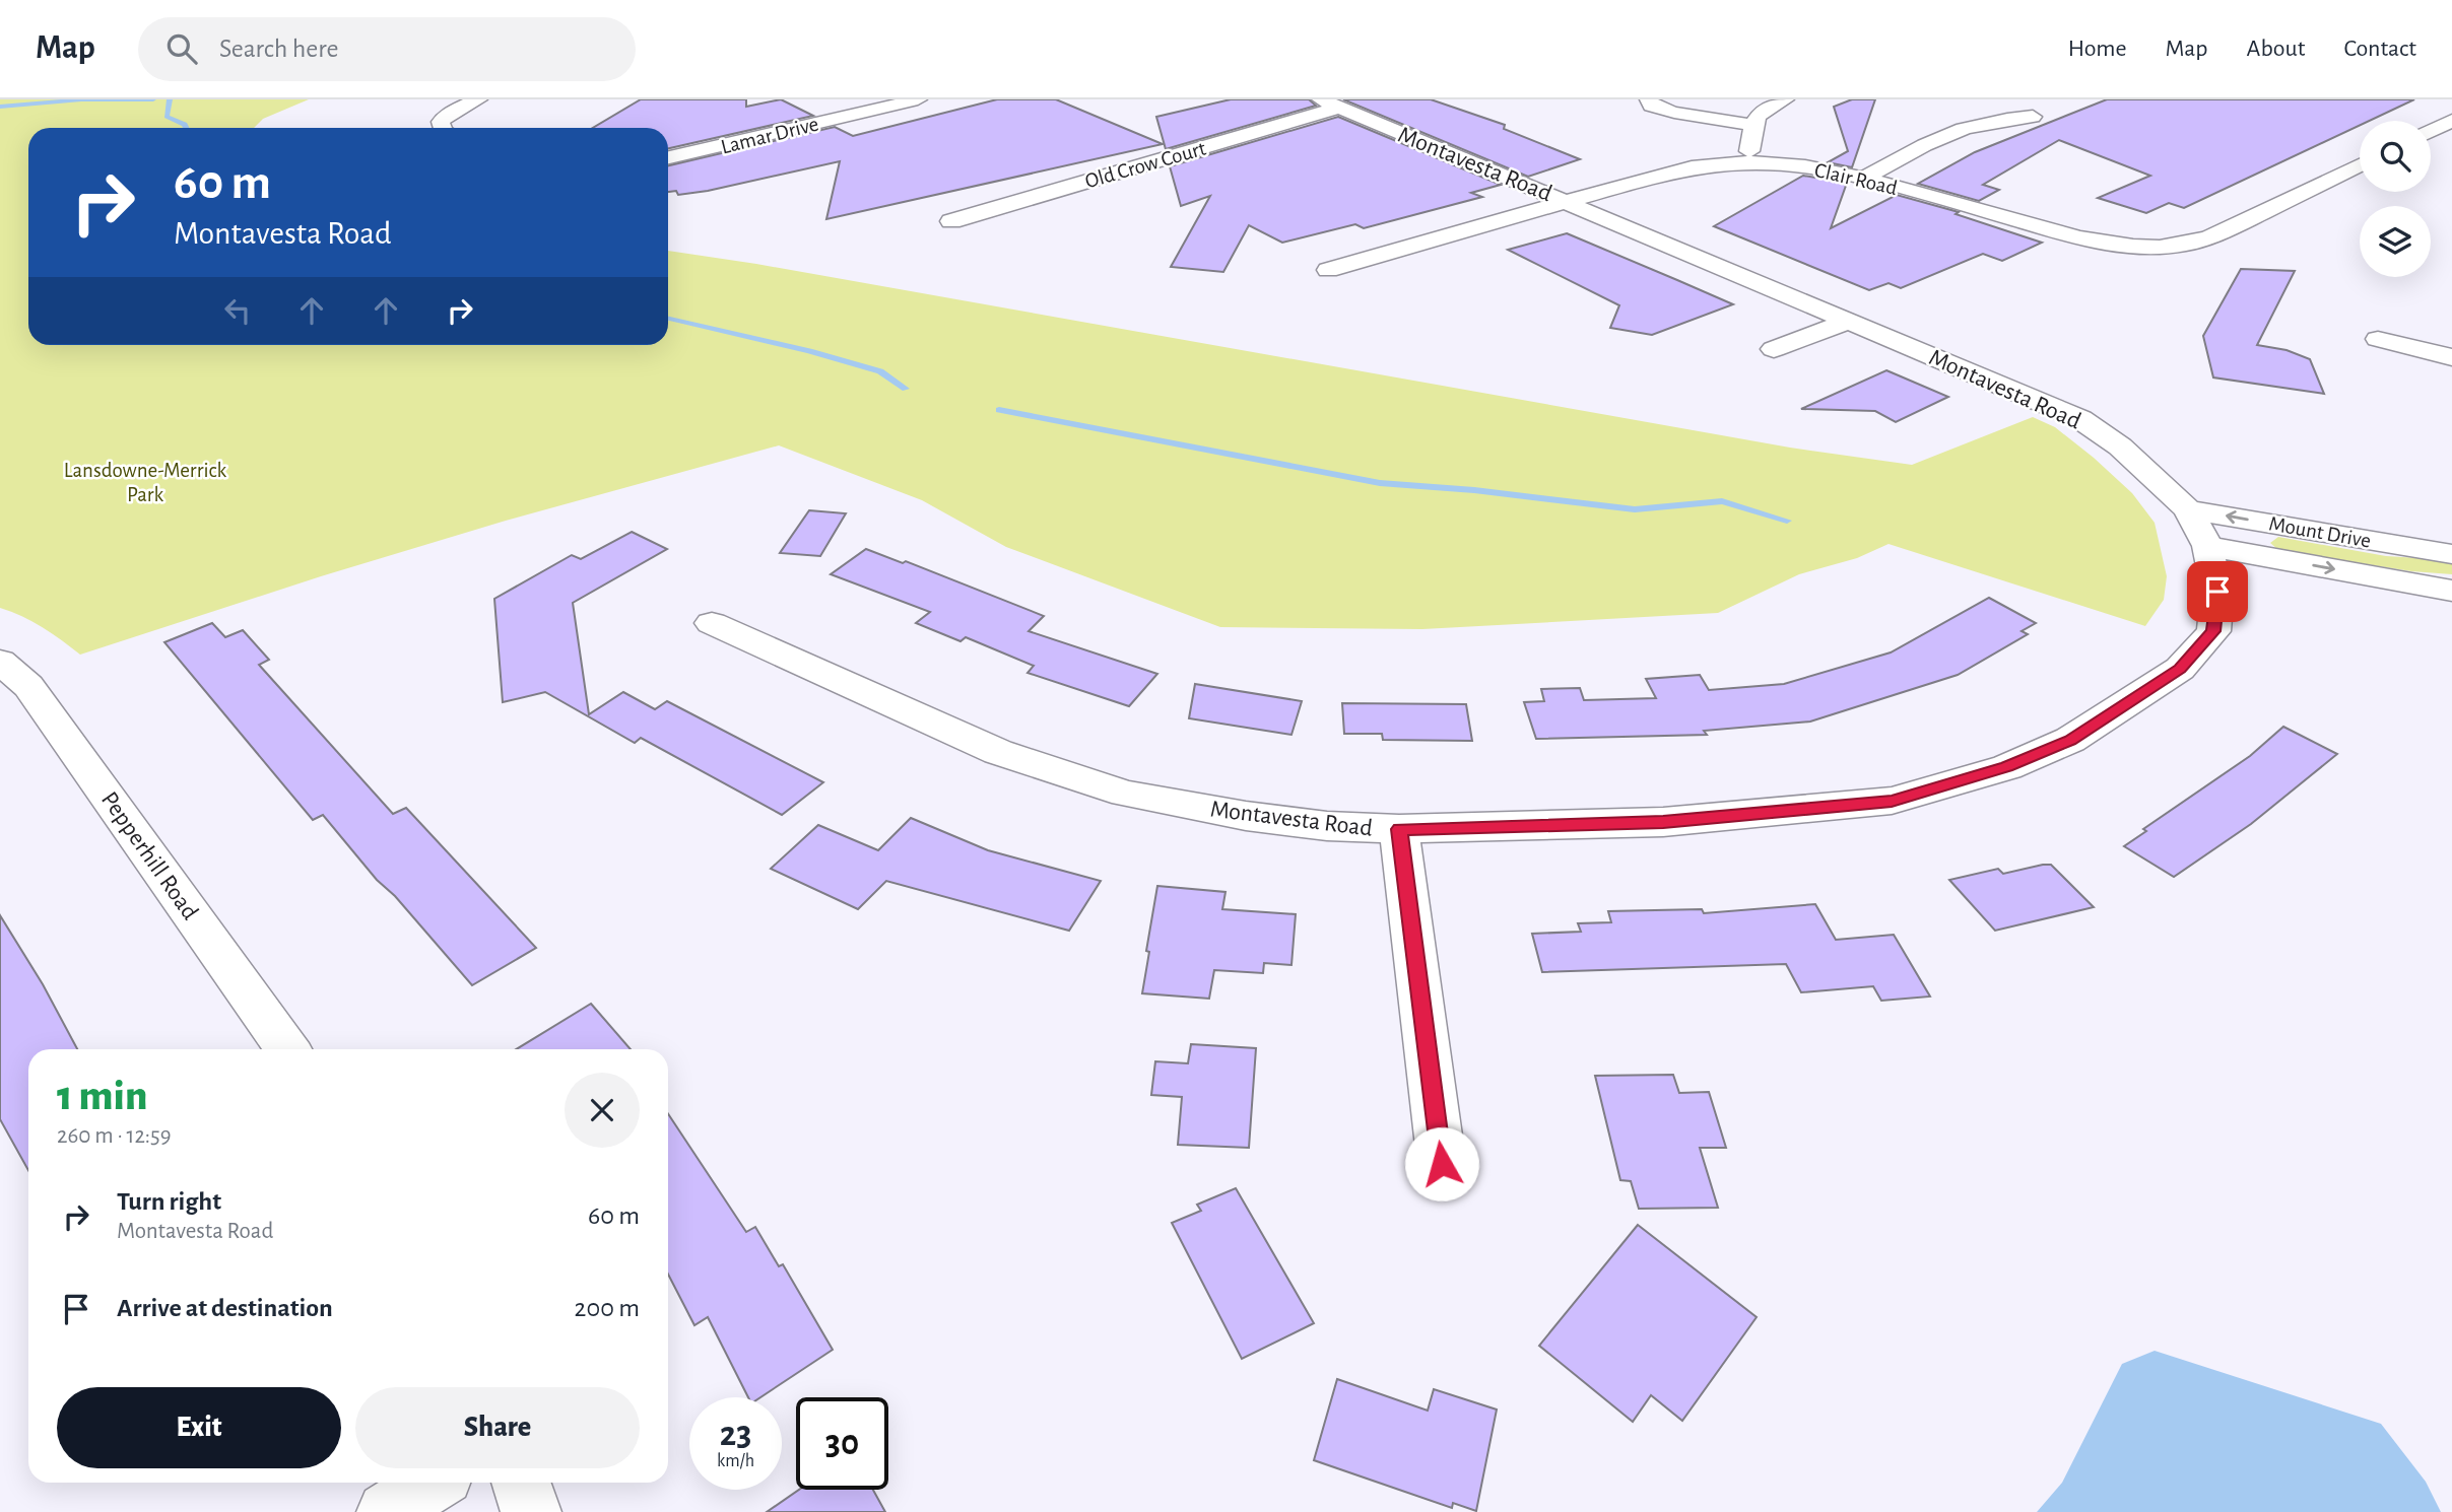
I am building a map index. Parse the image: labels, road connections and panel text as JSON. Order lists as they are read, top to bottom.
{
  "streets": {
    "street": [
      "Lamar Drive",
      "Montavesta Road",
      "Old Crow Court",
      "Clair Road",
      "Mount Drive",
      "Pepperhill Road"
    ]
  },
  "crossings": [
    ["Montavesta Road", "Old Crow Court"],
    ["Montavesta Road", "Clair Road"],
    ["Montavesta Road", "Mount Drive"]
  ],
  "parks": ["Lansdowne-Merrick Park"],
  "page": {
    "header": "Map",
    "search": "Search here",
    "nav": [
      "Home",
      "Map",
      "About",
      "Contact"
    ],
    "turn": ["60 m", "Montavesta Road"],
    "heading": ["1 min", "260 m · 12:59"],
    "list": [
      {
        "name": "Turn right",
        "note": "Montavesta Road",
        "value": "60 m"
      },
      {
        "name": "Arrive at destination",
        "value": "200 m"
      }
    ],
    "buttons": ["Exit", "Share"],
    "speed": "23 km/h",
    "limit": "30"
  }
}
